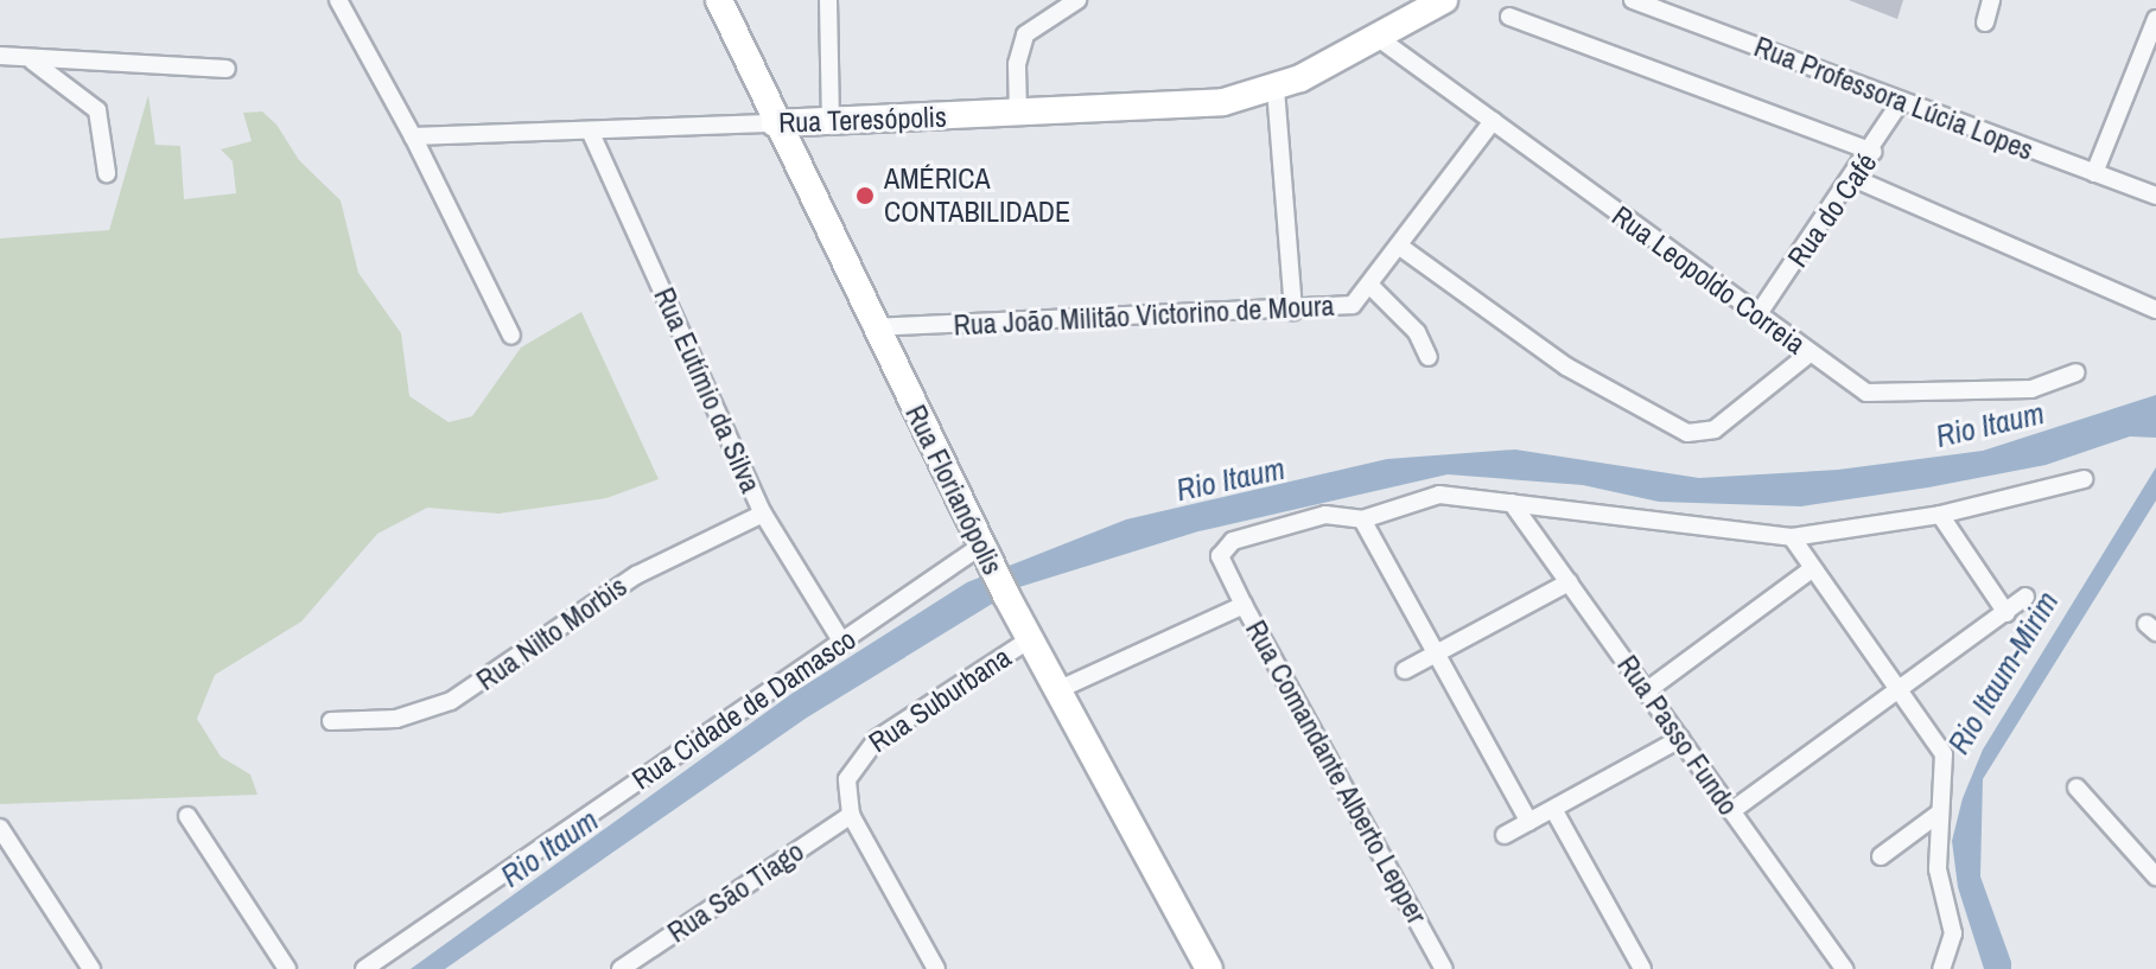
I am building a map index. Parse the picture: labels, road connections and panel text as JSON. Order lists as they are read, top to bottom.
{
  "streets": {
    "main road": ["Rua Teresópolis", "Rua Florianópolis"],
    "street": [
      "Rua Professora Lúcia Lopes",
      "Rua do Café",
      "Rua Leopoldo Correia",
      "Rua João Militão Victorino de Moura",
      "Rua Eutímio da Silva",
      "Rua Nilto Morbis",
      "Rua Suburbana",
      "Rua Cidade de Damasco",
      "Rua Passo Fundo",
      "Rua Comandante Alberto Lepper",
      "Rua São Tiago"
    ]
  },
  "crossings": [
    ["Rua Professora Lúcia Lopes", "Rua do Café"],
    ["Rua Teresópolis", "Rua Leopoldo Correia"],
    ["Rua Teresópolis", "Rua Eutímio da Silva"],
    ["Rua Teresópolis", "Rua Florianópolis"],
    ["Rua do Café", "Rua Leopoldo Correia"],
    ["Rua Leopoldo Correia", "Rua João Militão Victorino de Moura"],
    ["Rua João Militão Victorino de Moura", "Rua Florianópolis"],
    ["Rua Eutímio da Silva", "Rua Nilto Morbis"],
    ["Rua Eutímio da Silva", "Rua Cidade de Damasco"],
    ["Rua Florianópolis", "Rua Suburbana"],
    ["Rua Florianópolis", "Rua Cidade de Damasco"],
    ["Rua Florianópolis", "Rua Comandante Alberto Lepper"],
    ["Rua Suburbana", "Rua São Tiago"]
  ],
  "water": ["Rio Itaum", "Rio Itaum-Mirim"],
  "places": ["AMÉRICA CONTABILIDADE"]
}
